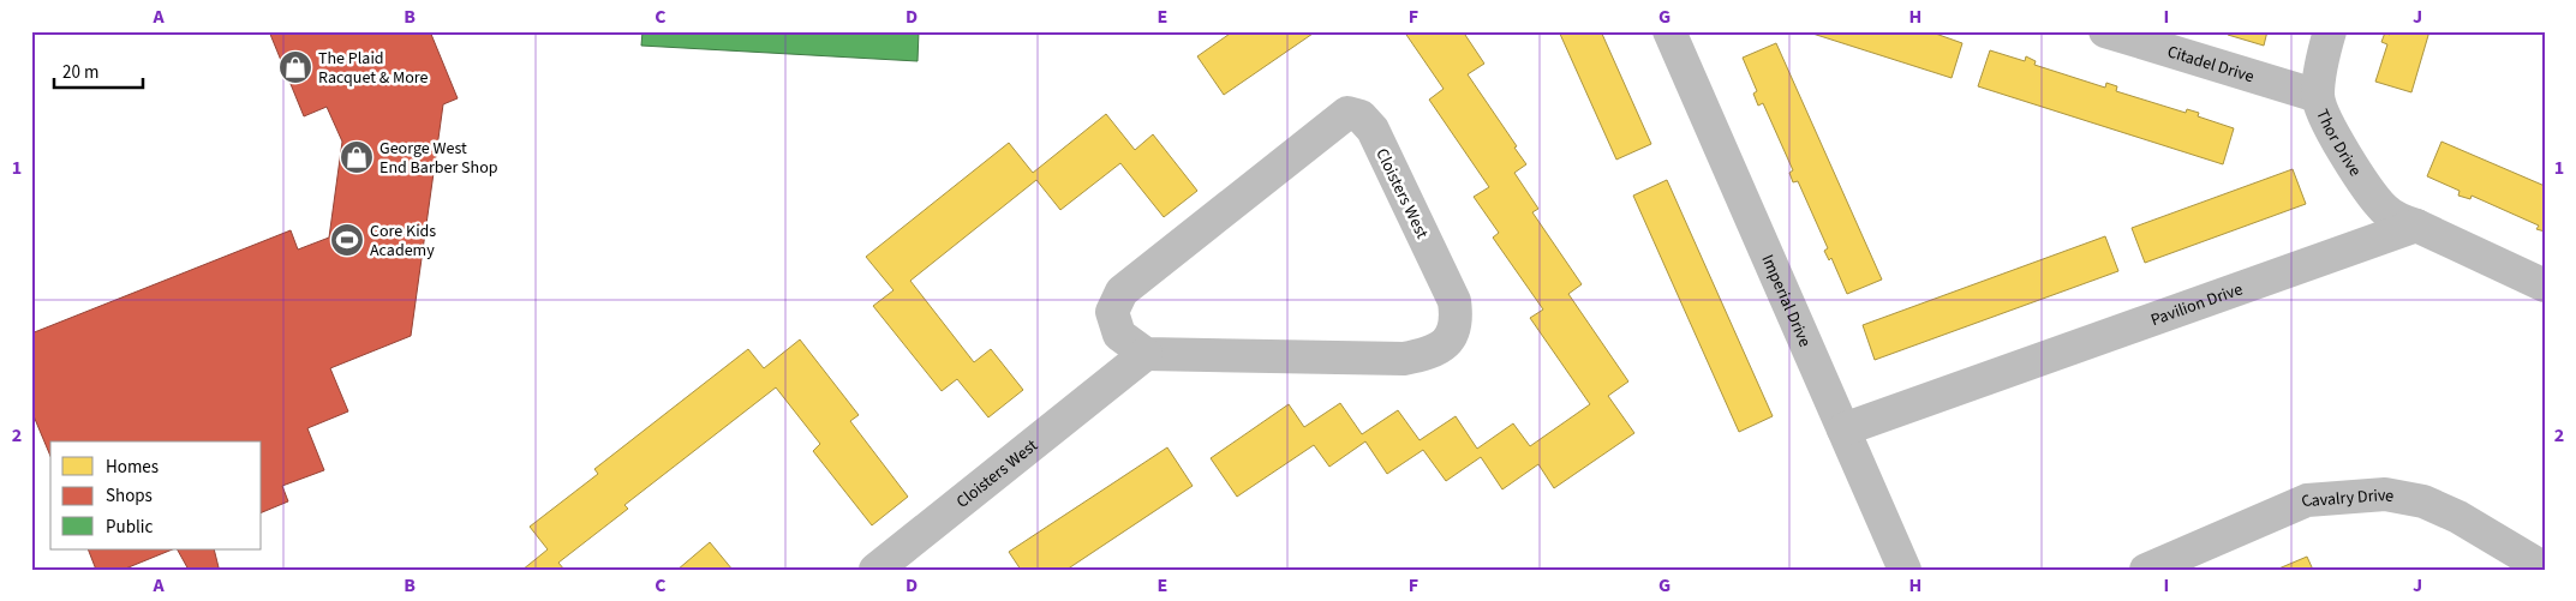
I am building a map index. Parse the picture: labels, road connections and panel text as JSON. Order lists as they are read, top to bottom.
{
  "streets": {
    "street": [
      "Citadel Drive",
      "Thor Drive",
      "Cloisters West",
      "Imperial Drive",
      "Pavilion Drive",
      "Cavalry Drive"
    ]
  },
  "crossings": [
    ["Citadel Drive", "Thor Drive"],
    ["Thor Drive", "Pavilion Drive"],
    ["Imperial Drive", "Pavilion Drive"]
  ],
  "places": {
    "shop": ["The Plaid Racquet & More", "George West End Barber Shop"],
    "sports": ["Core Kids Academy"]
  },
  "legend": ["Homes", "Shops", "Public"],
  "scale_bar": "20 m",
  "grid": {
    "columns": [
      "A",
      "B",
      "C",
      "D",
      "E",
      "F",
      "G",
      "H",
      "I",
      "J"
    ],
    "rows": ["1", "2"]
  }
}
